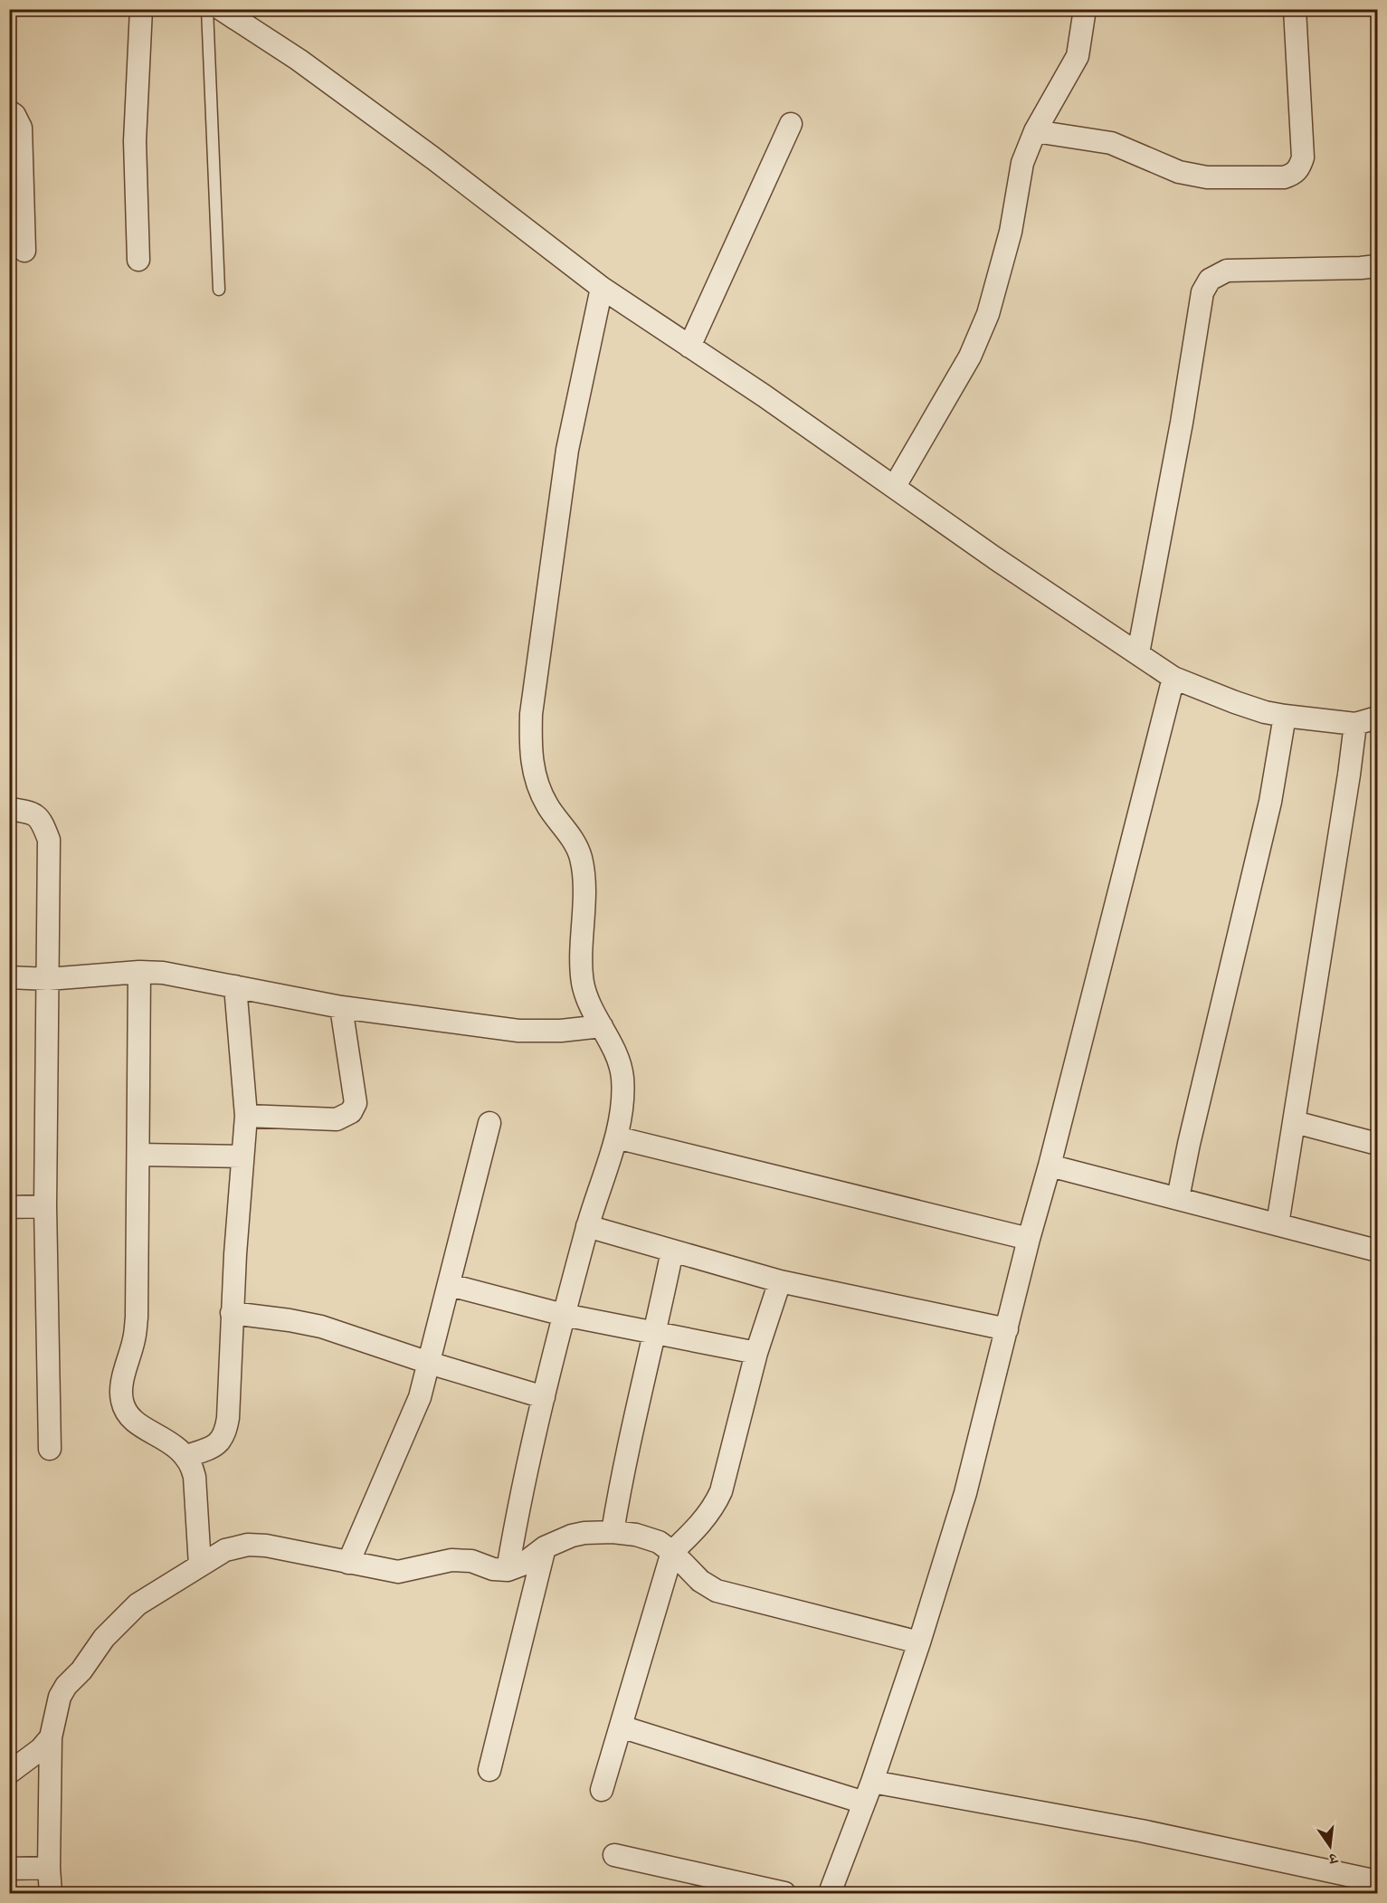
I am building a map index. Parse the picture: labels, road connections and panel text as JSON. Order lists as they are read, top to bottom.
{
  "north": "bottom"
}
